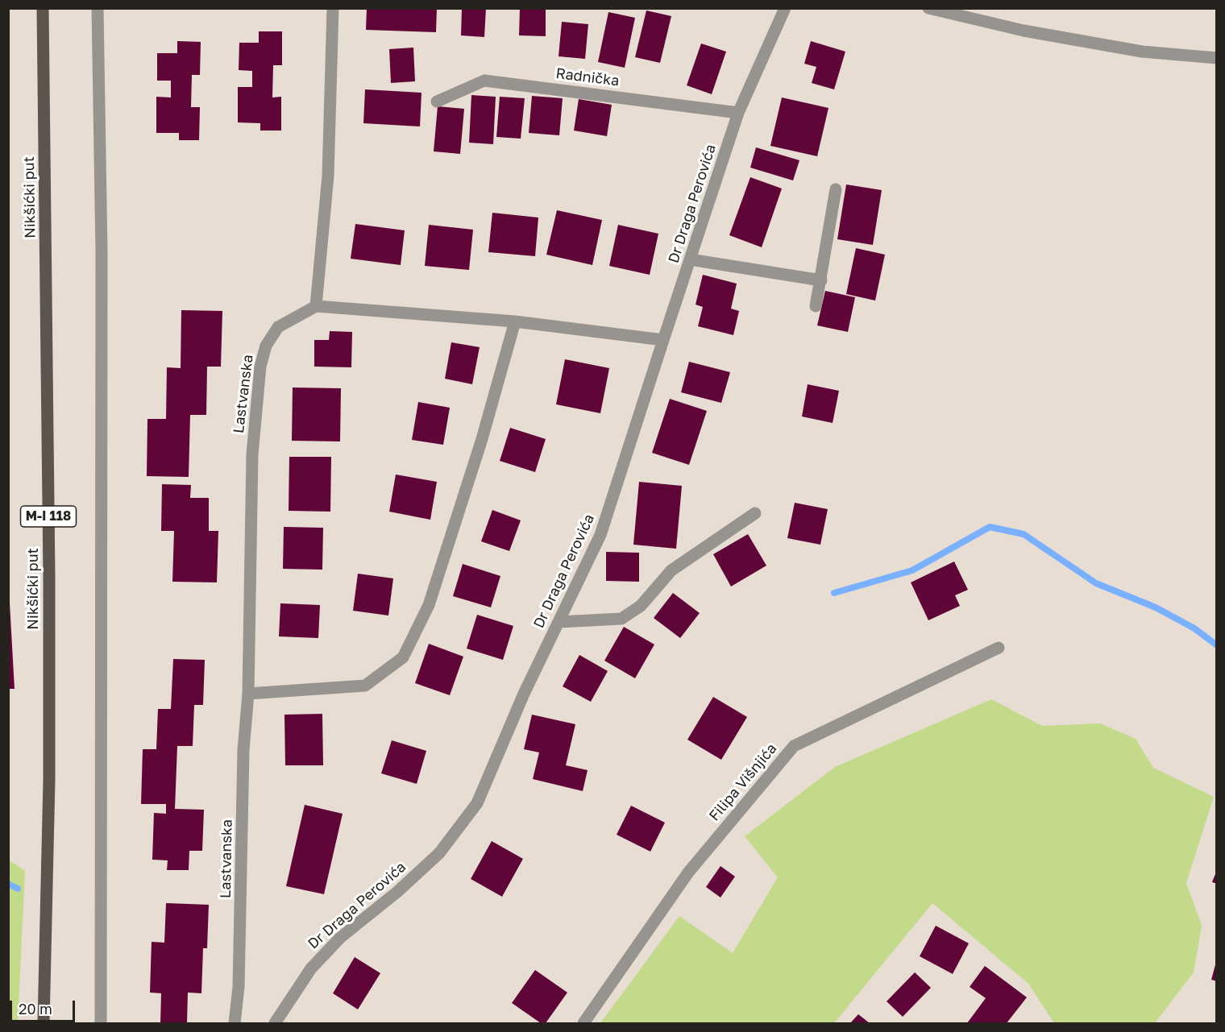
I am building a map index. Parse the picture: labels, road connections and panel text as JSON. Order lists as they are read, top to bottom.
{
  "streets": {
    "main road": ["Nikšićki put", "M-I 118"],
    "street": [
      "Radnička",
      "Dr Draga Perovića",
      "Lastvanska",
      "Filipa Višnjića"
    ]
  },
  "crossings": [
    ["Radnička", "Dr Draga Perovića"]
  ],
  "scale_bar": "20 m"
}
